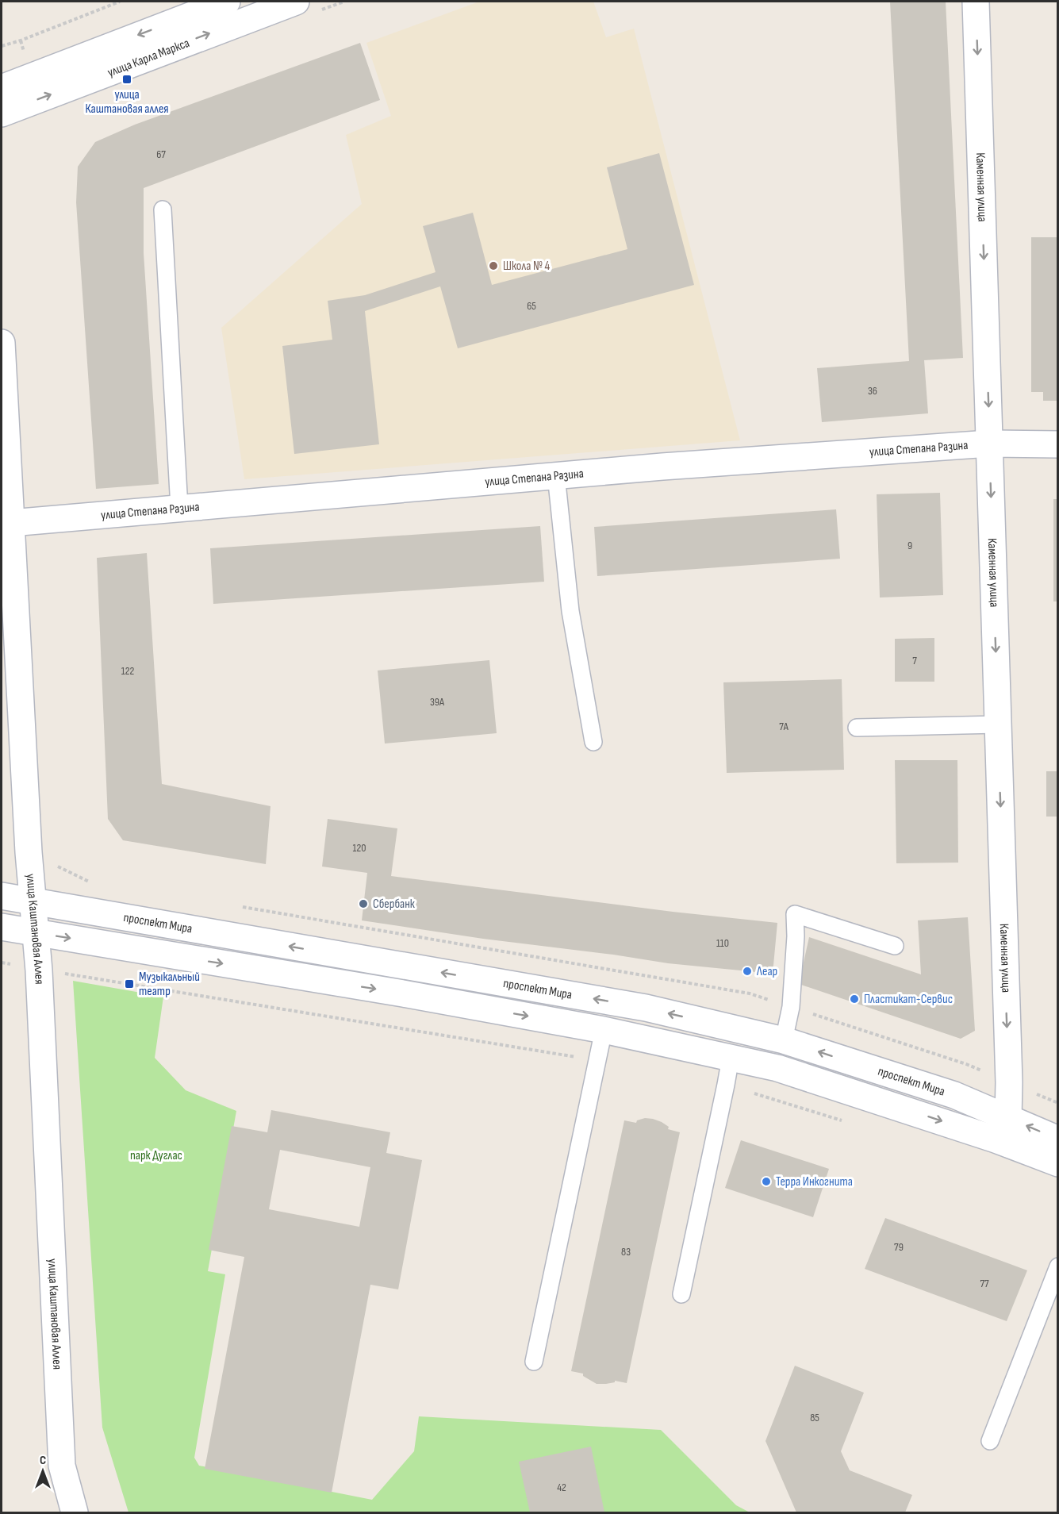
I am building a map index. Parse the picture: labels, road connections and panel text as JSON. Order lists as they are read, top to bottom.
{
  "streets": {
    "street": [
      "улица Карла Маркса",
      "Каменная улица",
      "улица Степана Разина",
      "проспект Мира",
      "улица Каштановая Аллея"
    ]
  },
  "crossings": [
    ["Каменная улица", "улица Степана Разина"],
    ["Каменная улица", "проспект Мира"],
    ["улица Степана Разина", "улица Каштановая Аллея"],
    ["проспект Мира", "улица Каштановая Аллея"]
  ],
  "one_way": ["Каменная улица"],
  "parks": ["парк Дуглас"],
  "places": {
    "transit": ["улица Каштановая аллея", "Музыкальный театр"],
    "other": [
      "Школа № 4",
      "Сбербанк",
      "Леар",
      "Пластикат-Сервис",
      "Терра Инкогнита"
    ]
  },
  "house_numbers": [
    "67",
    "65",
    "36",
    "9",
    "7",
    "122",
    "39А",
    "7А",
    "120",
    "110",
    "79",
    "83",
    "77",
    "85",
    "42"
  ],
  "north": "top"
}
